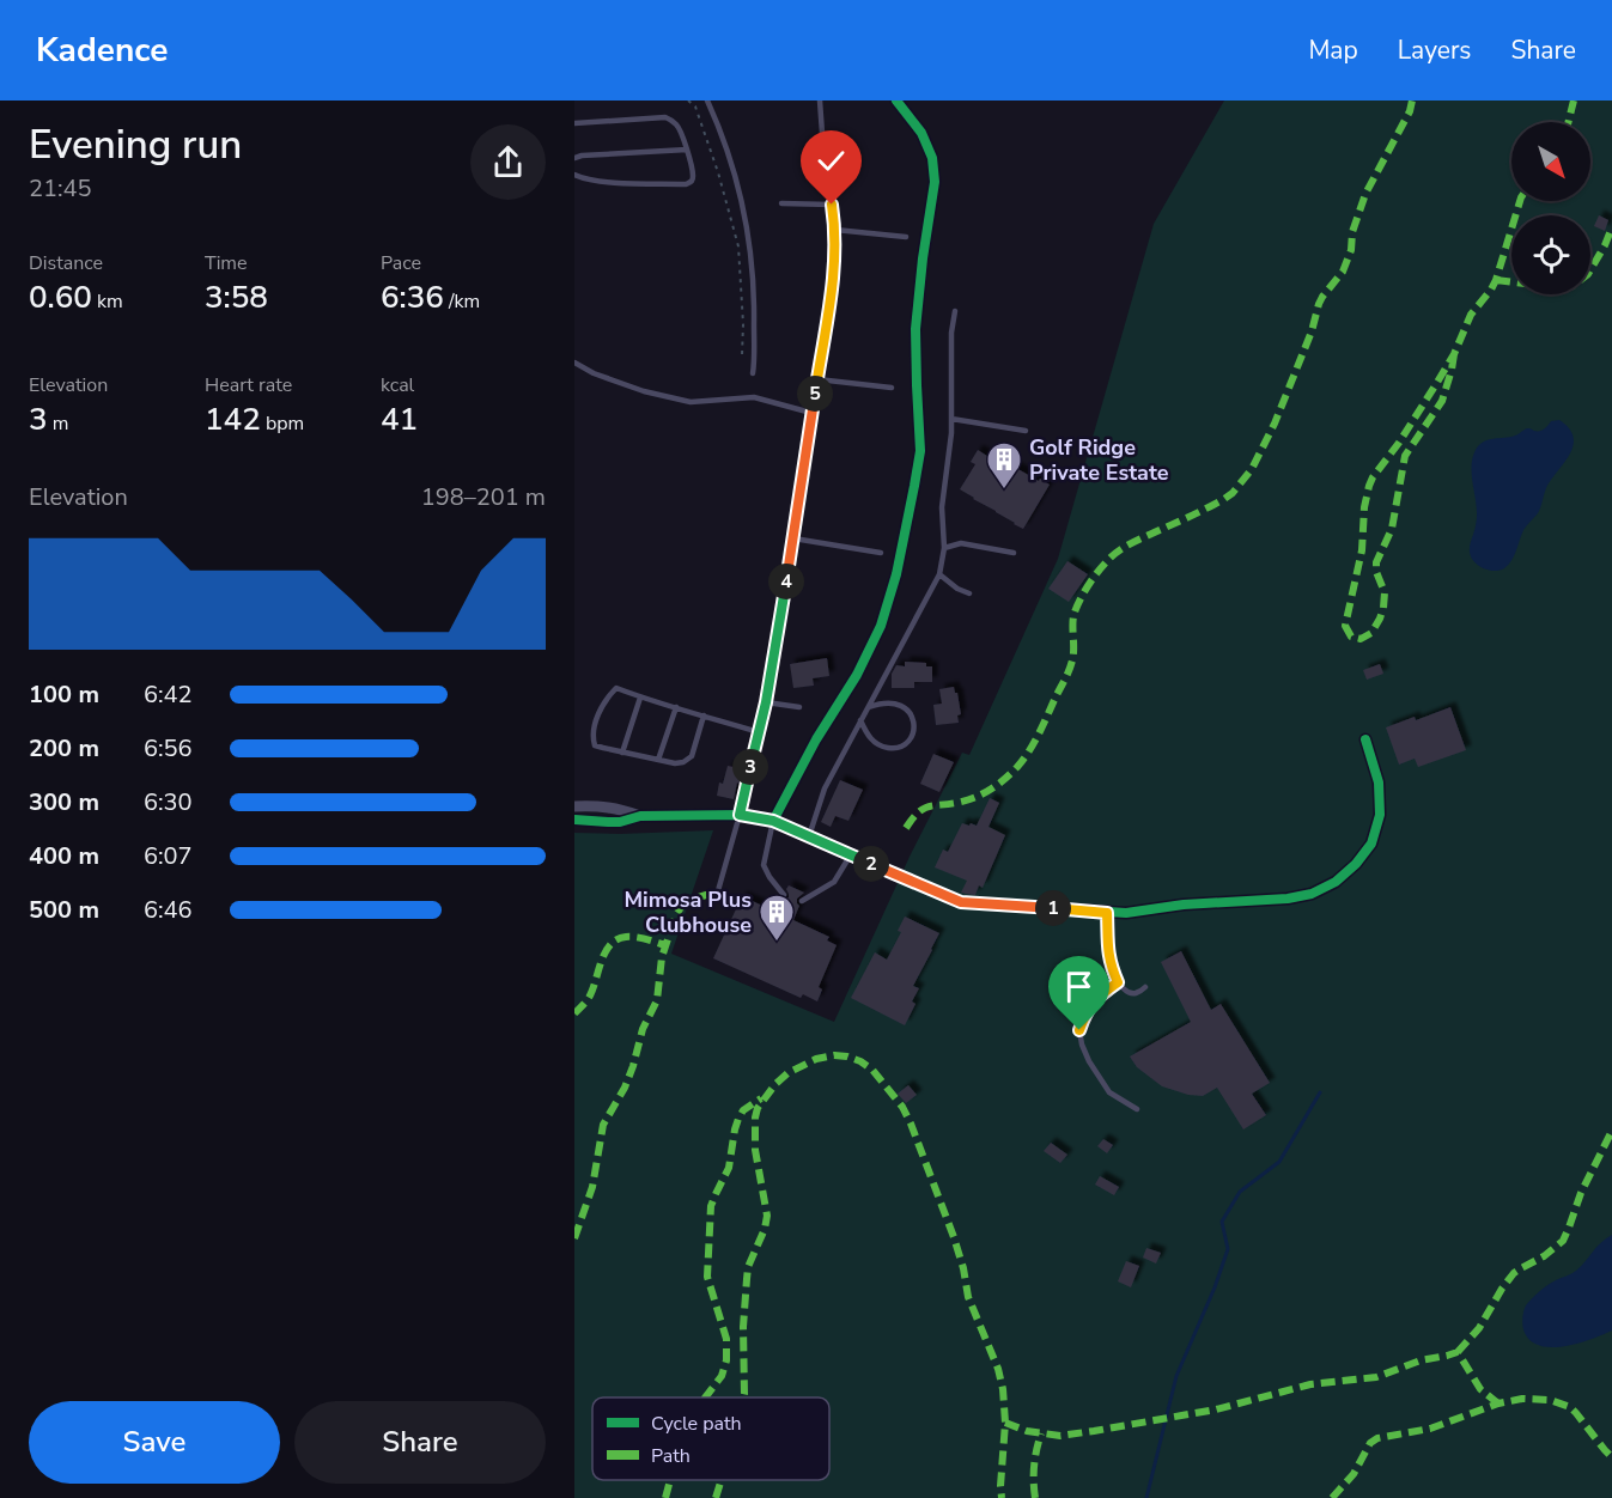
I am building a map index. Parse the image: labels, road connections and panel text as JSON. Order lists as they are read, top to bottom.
{
  "places": {
    "building": ["Golf Ridge Private Estate", "Mimosa Plus Clubhouse"]
  },
  "legend": ["Cycle path", "Path"],
  "north": "bottom right",
  "page": {
    "header": "Kadence",
    "nav": ["Map", "Layers", "Share"],
    "heading": ["Evening run", "21:45"],
    "stats": [
      ["Distance", "0.60 km"],
      ["Time", "3:58"],
      ["Pace", "6:36 /km"],
      ["Elevation", "3 m"],
      ["Heart rate", "142 bpm"],
      ["kcal", "41"]
    ],
    "pins": [
      "5",
      "4",
      "3",
      "2",
      "1"
    ],
    "chart": ["Elevation", "198–201 m"],
    "list": [
      {
        "name": "100 m",
        "note": "6:42"
      },
      {
        "name": "200 m",
        "note": "6:56"
      },
      {
        "name": "300 m",
        "note": "6:30"
      },
      {
        "name": "400 m",
        "note": "6:07"
      },
      {
        "name": "500 m",
        "note": "6:46"
      }
    ],
    "buttons": ["Save", "Share"]
  }
}
